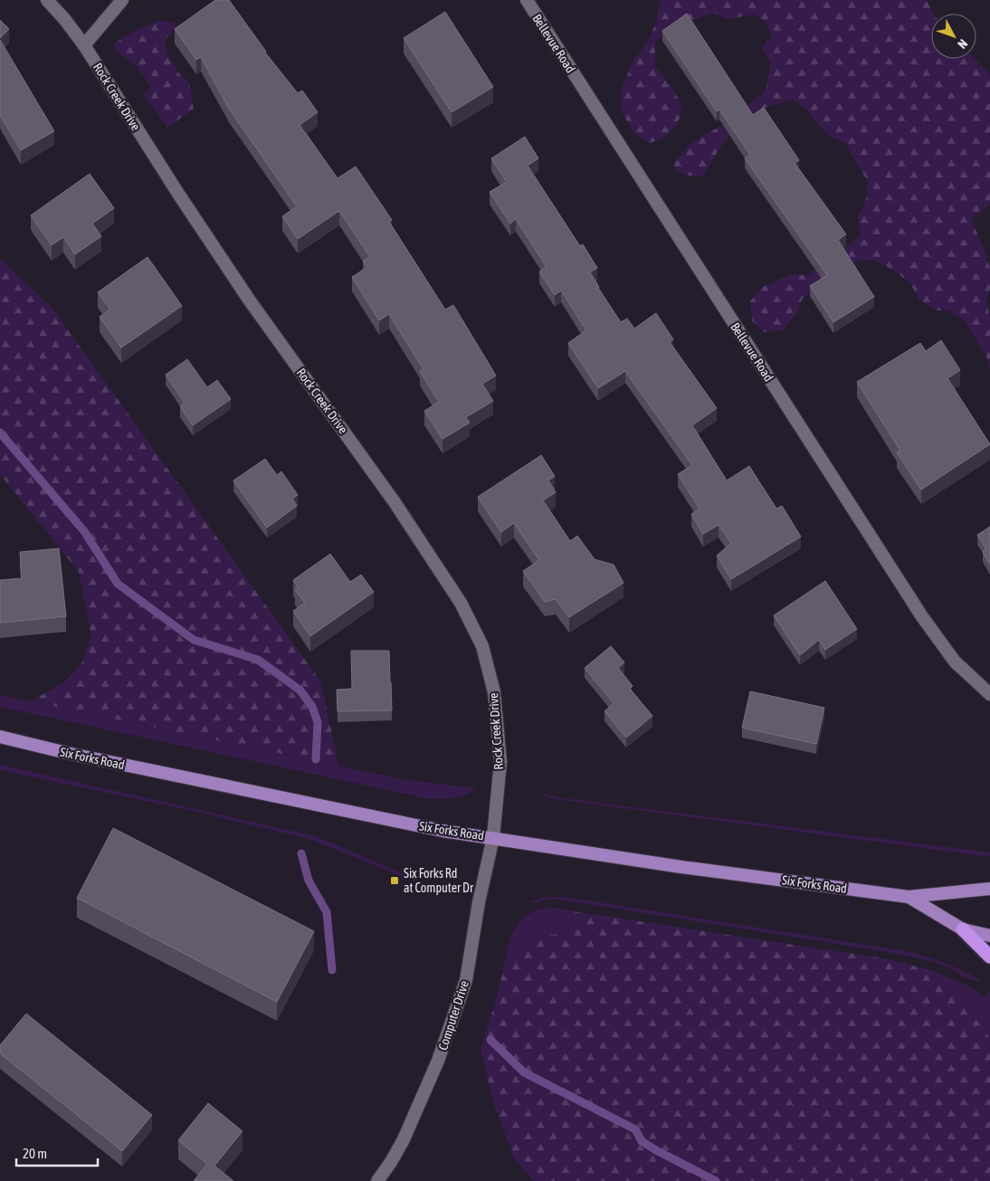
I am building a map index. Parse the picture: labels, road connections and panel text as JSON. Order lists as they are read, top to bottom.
{
  "streets": {
    "main road": ["Six Forks Road"],
    "street": ["Bellevue Road", "Rock Creek Drive", "Computer Drive"]
  },
  "crossings": [
    ["Rock Creek Drive", "Six Forks Road"],
    ["Rock Creek Drive", "Computer Drive"],
    ["Six Forks Road", "Computer Drive"]
  ],
  "places": {
    "transit": ["Six Forks Rd at Computer Dr"]
  },
  "scale_bar": "20 m",
  "north": "bottom right"
}
